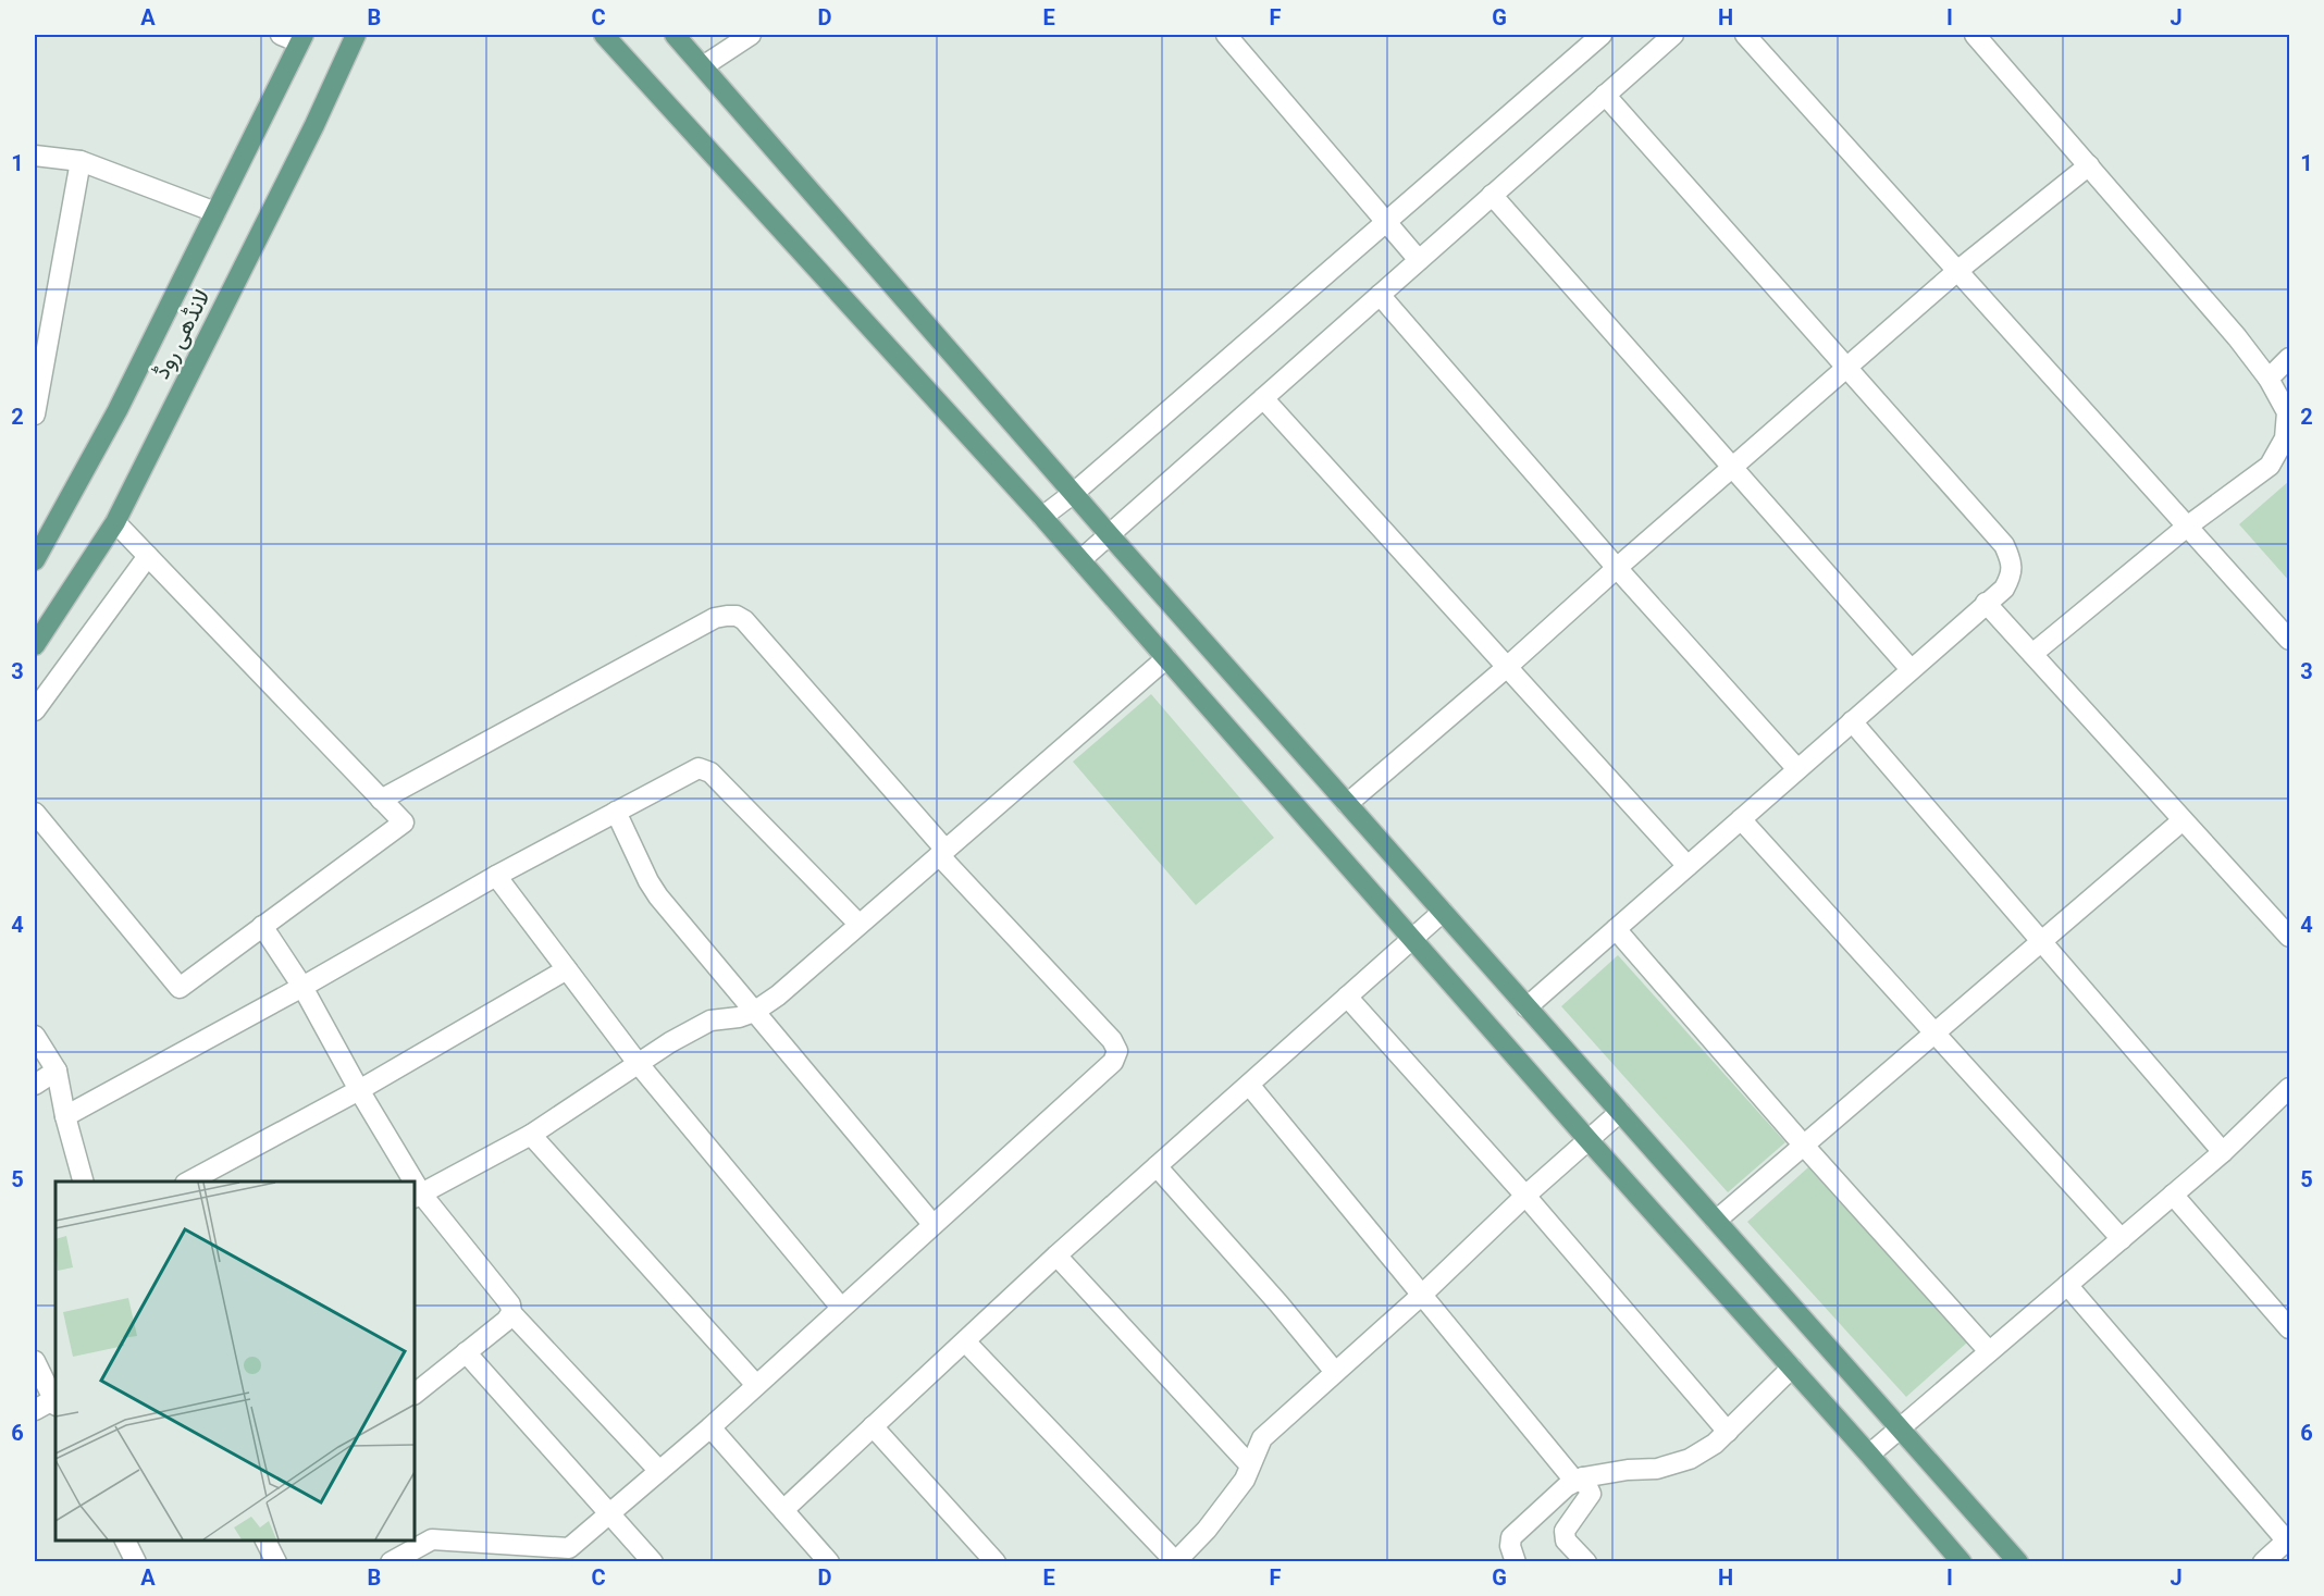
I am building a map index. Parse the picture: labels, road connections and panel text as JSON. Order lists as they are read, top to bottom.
{
  "streets": {
    "main road": ["لانڈھی روڈ"]
  },
  "grid": {
    "columns": [
      "A",
      "B",
      "C",
      "D",
      "E",
      "F",
      "G",
      "H",
      "I",
      "J"
    ],
    "rows": [
      "1",
      "2",
      "3",
      "4",
      "5",
      "6"
    ]
  }
}
